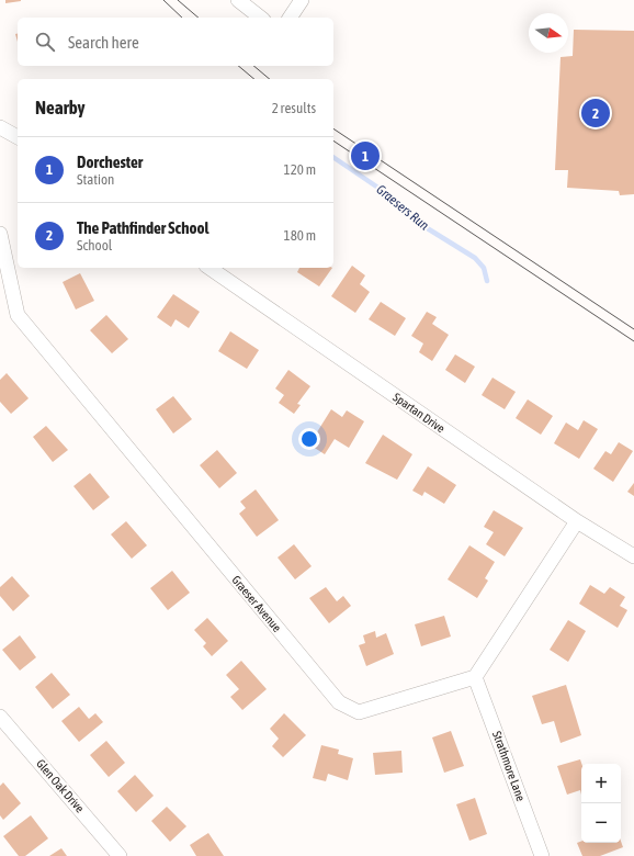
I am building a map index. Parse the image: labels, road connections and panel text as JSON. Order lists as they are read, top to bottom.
{
  "streets": {
    "street": [
      "Spartan Drive",
      "Graeser Avenue",
      "Strathmore Lane",
      "Glen Oak Drive"
    ]
  },
  "crossings": [
    ["Graeser Avenue", "Strathmore Lane"]
  ],
  "water": ["Graesers Run"],
  "north": "right",
  "page": {
    "search": "Search here",
    "heading": ["Nearby", "2 results"],
    "pins": ["2", "1"],
    "list": [
      {
        "mark": "1",
        "name": "Dorchester",
        "note": "Station",
        "value": "120 m"
      },
      {
        "mark": "2",
        "name": "The Pathfinder School",
        "note": "School",
        "value": "180 m"
      }
    ],
    "map_buttons": ["+", "−"]
  }
}
